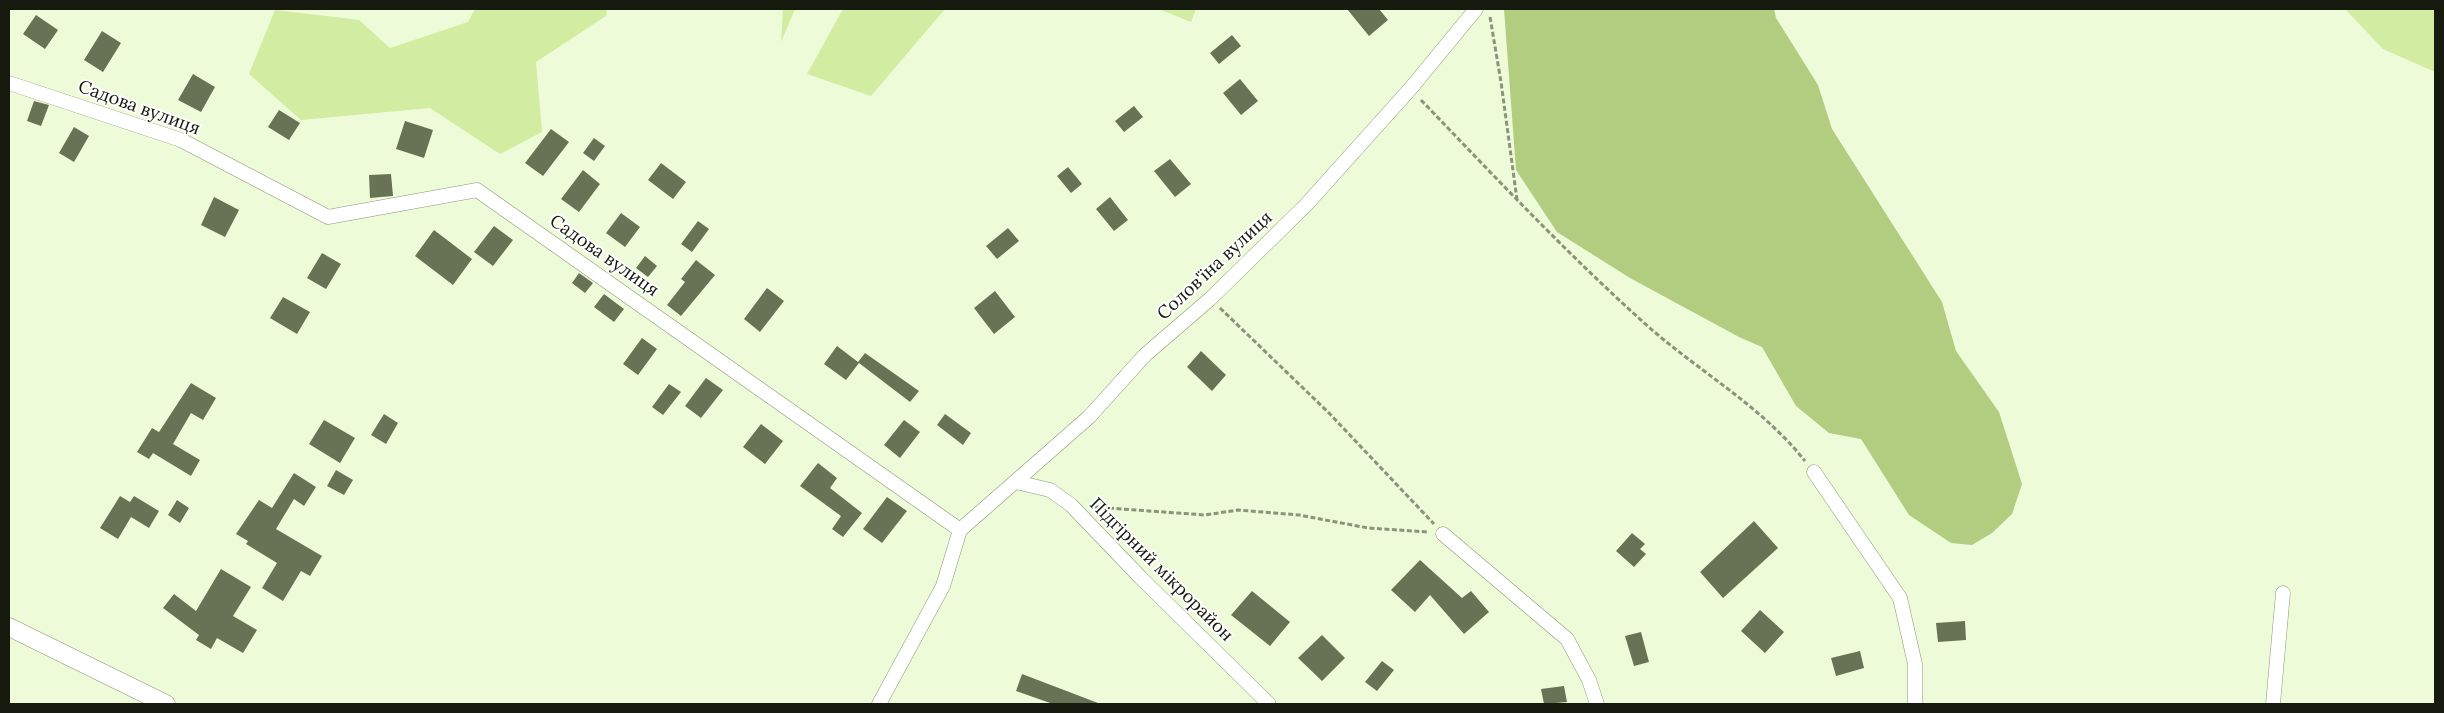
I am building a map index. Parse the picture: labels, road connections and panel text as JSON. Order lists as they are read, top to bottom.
{
  "streets": {
    "street": ["Садова вулиця", "Солов'їна вулиця", "Підгірний мікрорайон"]
  },
  "crossings": [
    ["Садова вулиця", "Солов'їна вулиця"],
    ["Солов'їна вулиця", "Підгірний мікрорайон"]
  ]
}
